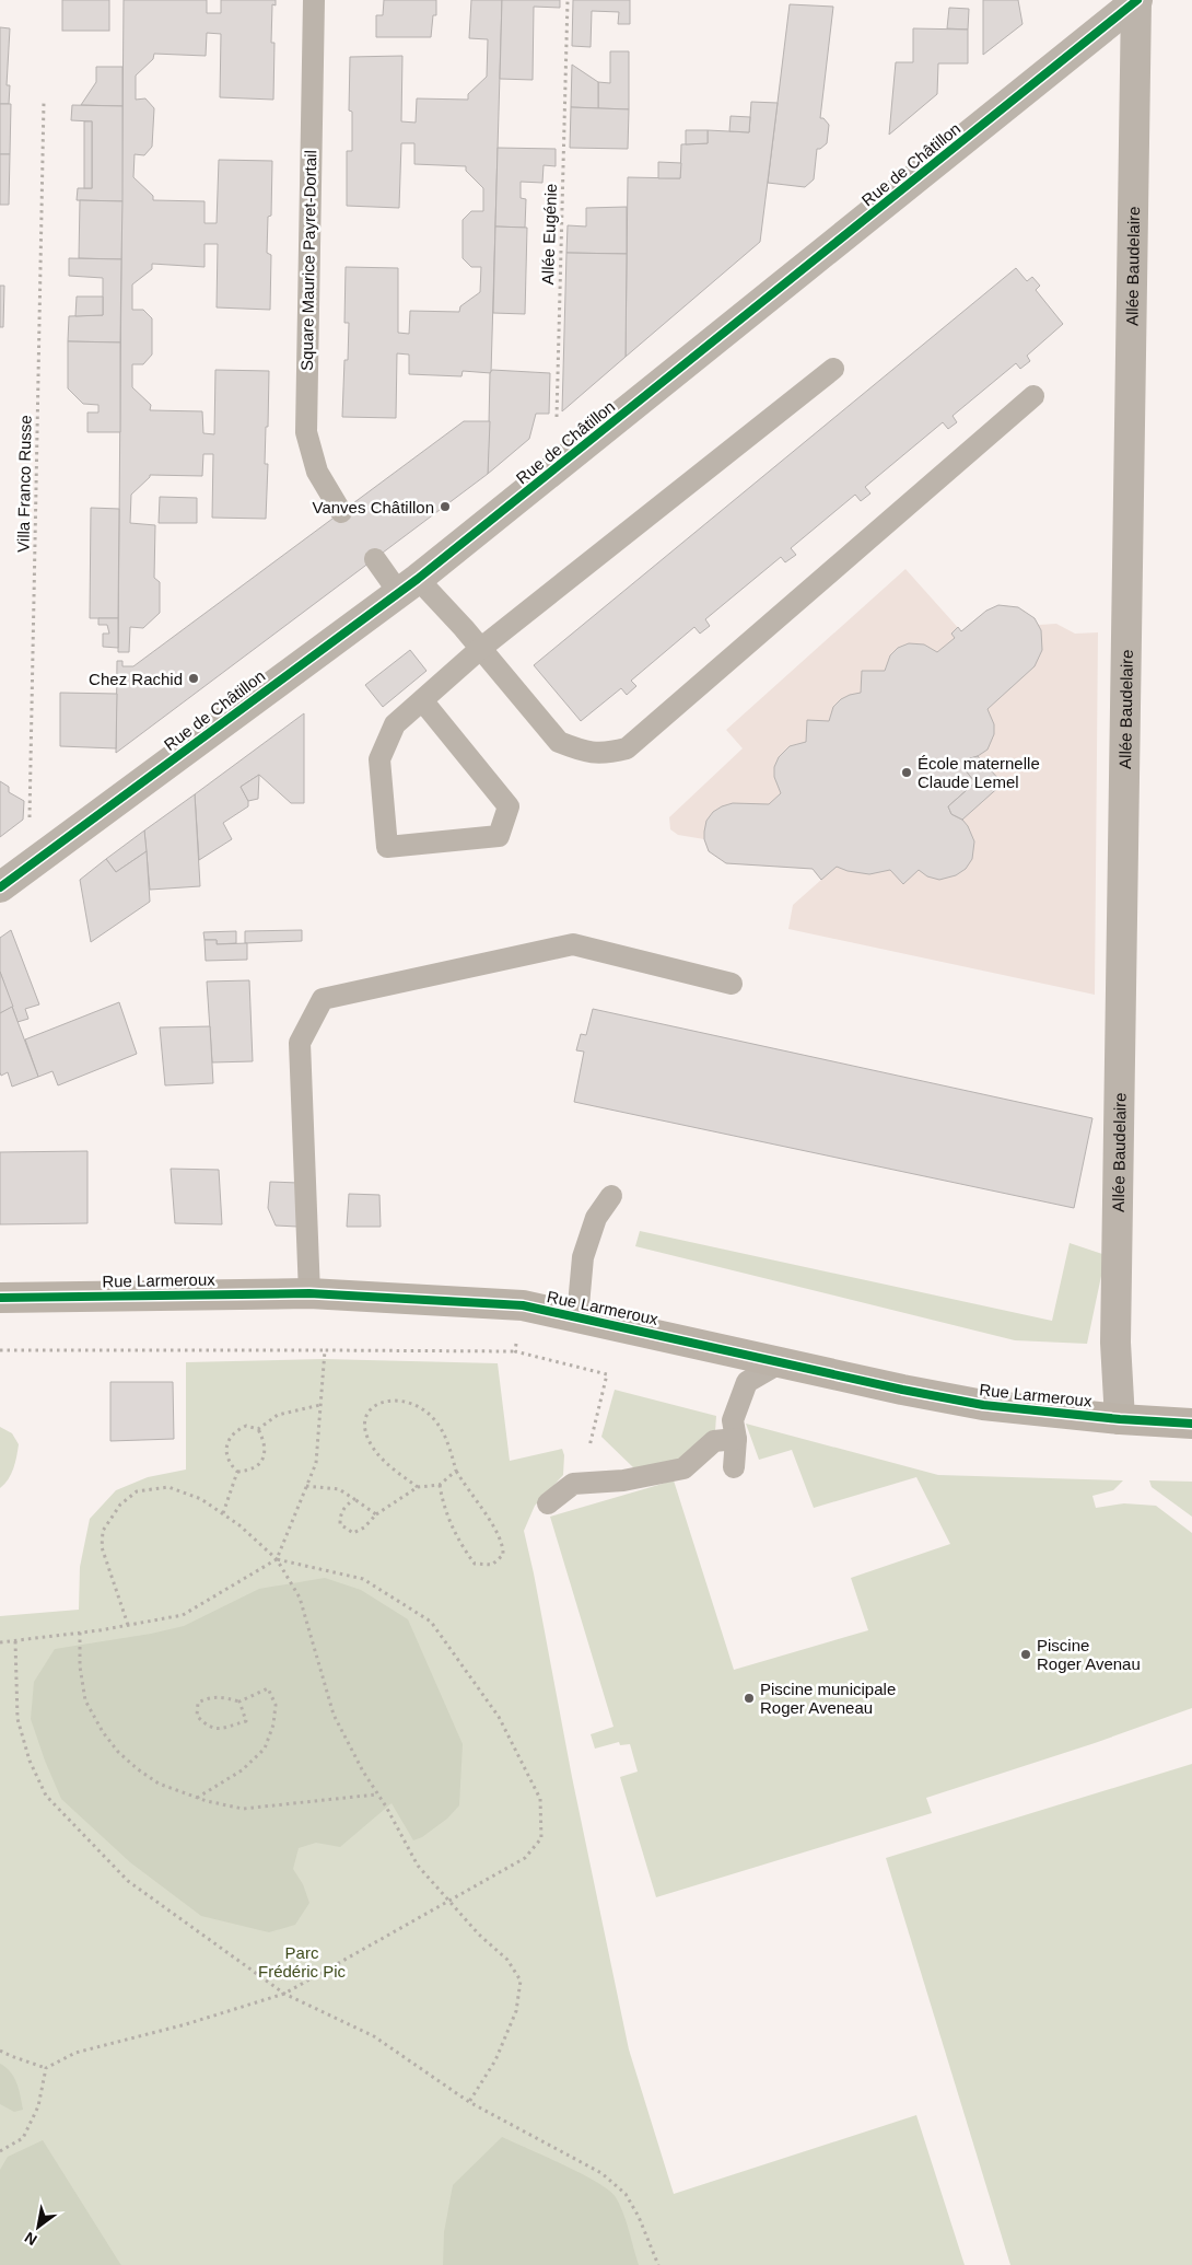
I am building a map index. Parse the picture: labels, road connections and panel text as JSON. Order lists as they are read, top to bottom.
{
  "streets": {
    "main road": ["Rue Larmeroux"],
    "street": ["Rue de Châtillon", "Allée Baudelaire"],
    "lane": ["Square Maurice Payret-Dortail"],
    "path": ["Allée Eugénie", "Villa Franco Russe"]
  },
  "crossings": [
    ["Rue de Châtillon", "Allée Eugénie"],
    ["Rue de Châtillon", "Allée Baudelaire"],
    ["Rue de Châtillon", "Villa Franco Russe"],
    ["Allée Baudelaire", "Rue Larmeroux"]
  ],
  "parks": ["Parc Frédéric Pic"],
  "places": [
    "Vanves Châtillon",
    "Chez Rachid",
    "École maternelle Claude Lemel",
    "Piscine Roger Avenau",
    "Piscine municipale Roger Aveneau"
  ],
  "north": "bottom left"
}
